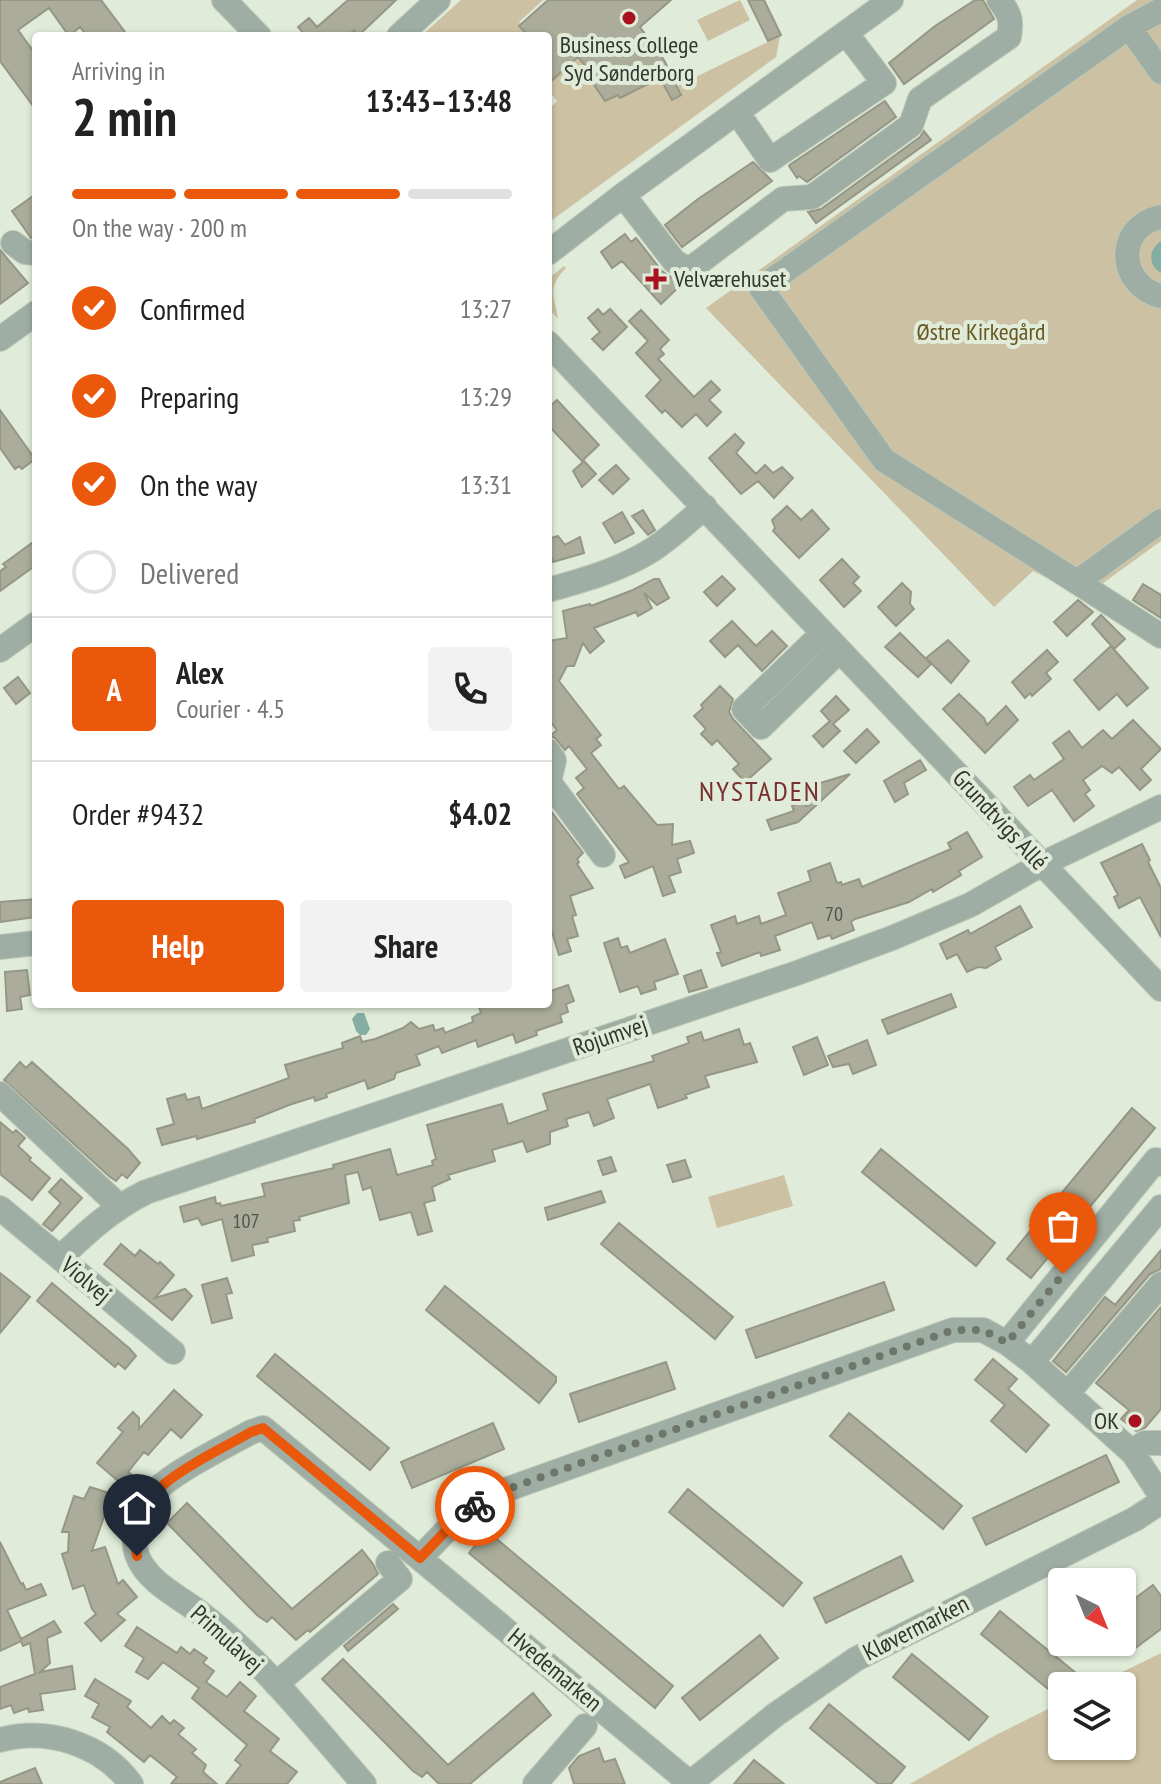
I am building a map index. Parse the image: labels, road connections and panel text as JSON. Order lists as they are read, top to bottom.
{
  "streets": {
    "street": [
      "Grundtvigs Allé",
      "Rojumvej",
      "Violvej",
      "Kløvermarken",
      "Primulavej",
      "Hvedemarken"
    ]
  },
  "crossings": [
    ["Grundtvigs Allé", "Rojumvej"],
    ["Rojumvej", "Violvej"],
    ["Kløvermarken", "Hvedemarken"],
    ["Primulavej", "Hvedemarken"]
  ],
  "districts": ["NYSTADEN"],
  "parks": ["Østre Kirkegård"],
  "places": {
    "other": ["Business College Syd Sønderborg", "OK"],
    "health": ["Velværehuset"]
  },
  "house_numbers": ["70", "107"],
  "north": "bottom right",
  "page": {
    "heading": ["2 min", "Arriving in", "13:43–13:48"],
    "panel": [
      "Alex",
      "Courier · 4.5",
      "Order #9432",
      "$4.02"
    ],
    "bar": "On the way · 200 m",
    "list": [
      ["Confirmed", "13:27"],
      ["Preparing", "13:29"],
      ["On the way", "13:31"],
      "Delivered"
    ],
    "round": "A",
    "buttons": ["Help", "Share"]
  }
}
